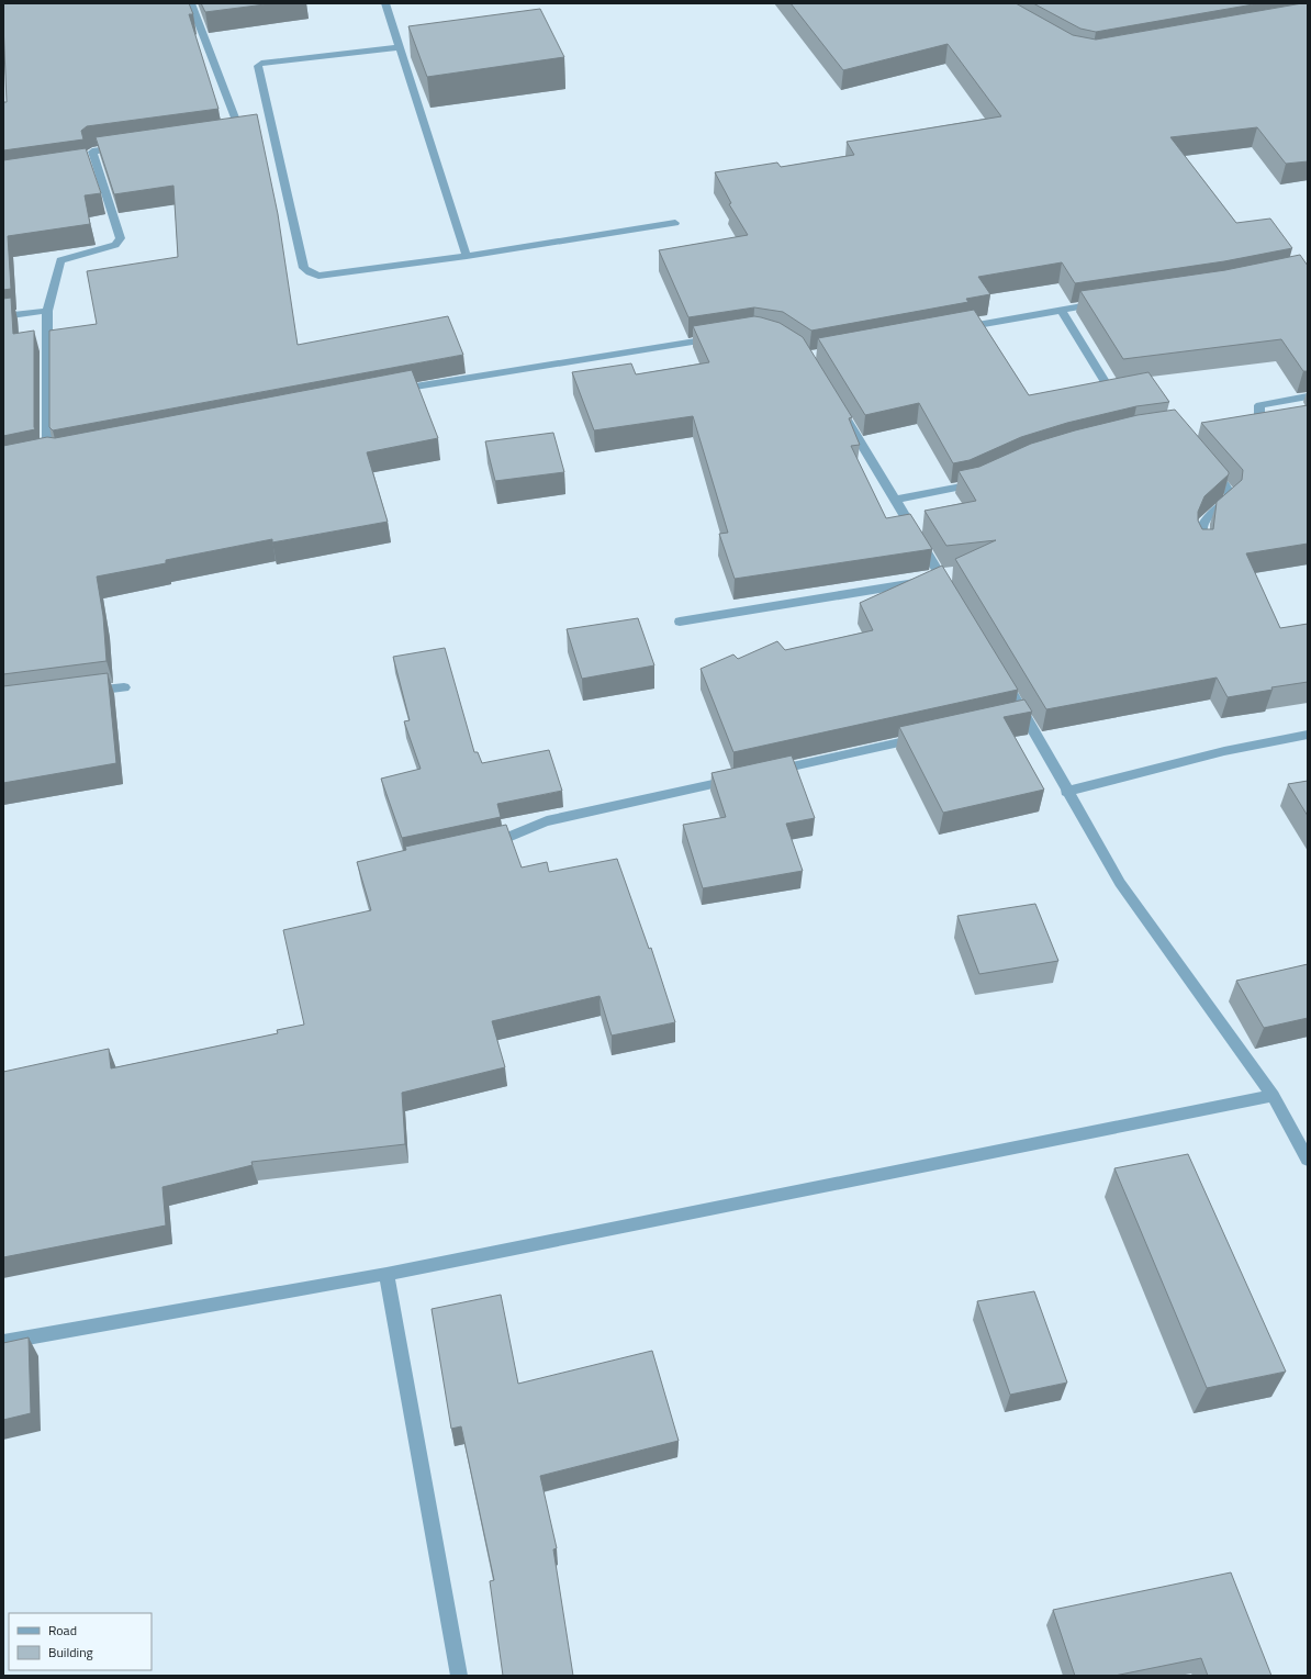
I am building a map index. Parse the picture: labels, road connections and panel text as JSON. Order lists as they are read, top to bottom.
{
  "legend": ["Road", "Building"]
}
